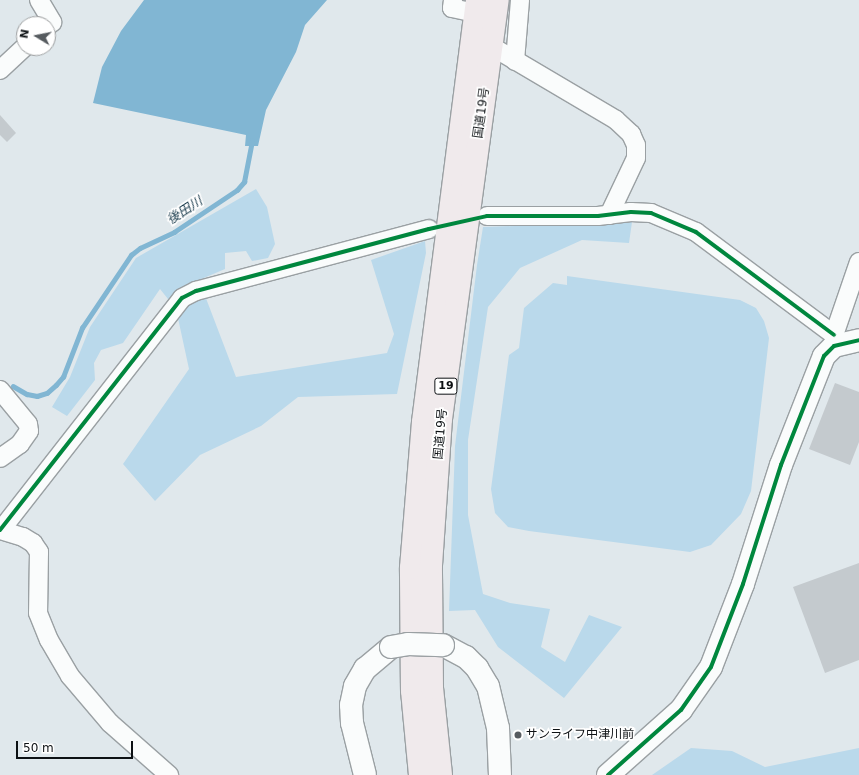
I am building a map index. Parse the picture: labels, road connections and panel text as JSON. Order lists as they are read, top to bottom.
{
  "streets": {
    "highway": ["国道19号", "19"]
  },
  "water": ["後田川"],
  "places": ["サンライフ中津川前"],
  "scale_bar": "50 m",
  "north": "left"
}
